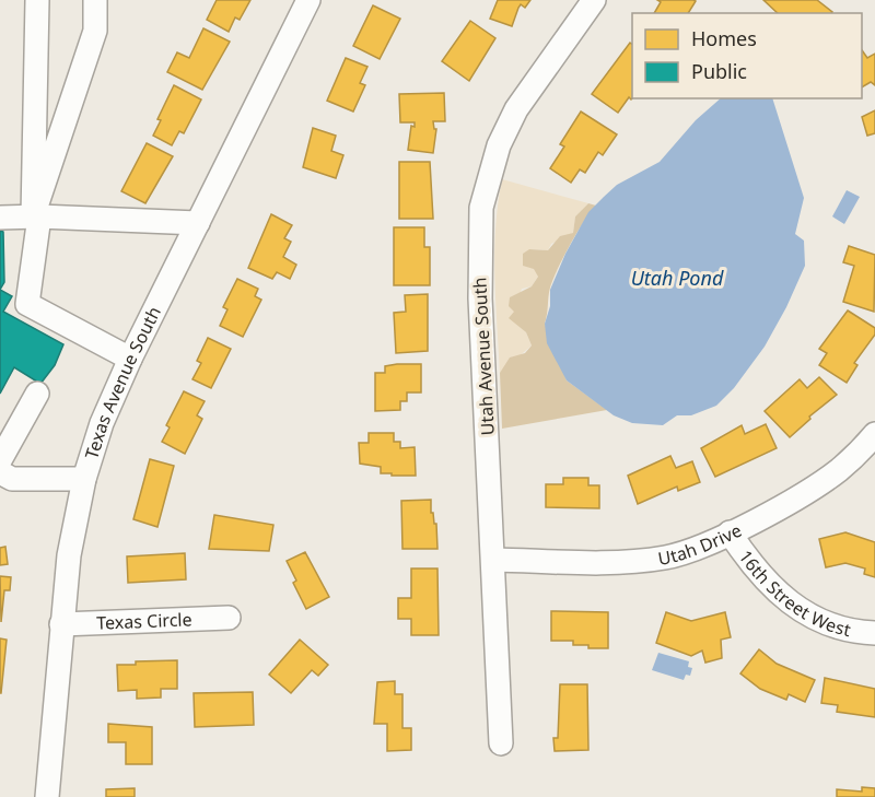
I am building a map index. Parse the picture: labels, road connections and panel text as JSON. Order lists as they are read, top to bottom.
{
  "streets": {
    "street": [
      "Utah Avenue South",
      "Texas Avenue South",
      "Utah Drive",
      "16th Street West",
      "Texas Circle"
    ]
  },
  "crossings": [
    ["Utah Avenue South", "Utah Drive"],
    ["Texas Avenue South", "Texas Circle"],
    ["Utah Drive", "16th Street West"]
  ],
  "water": ["Utah Pond"],
  "legend": ["Homes", "Public"]
}
